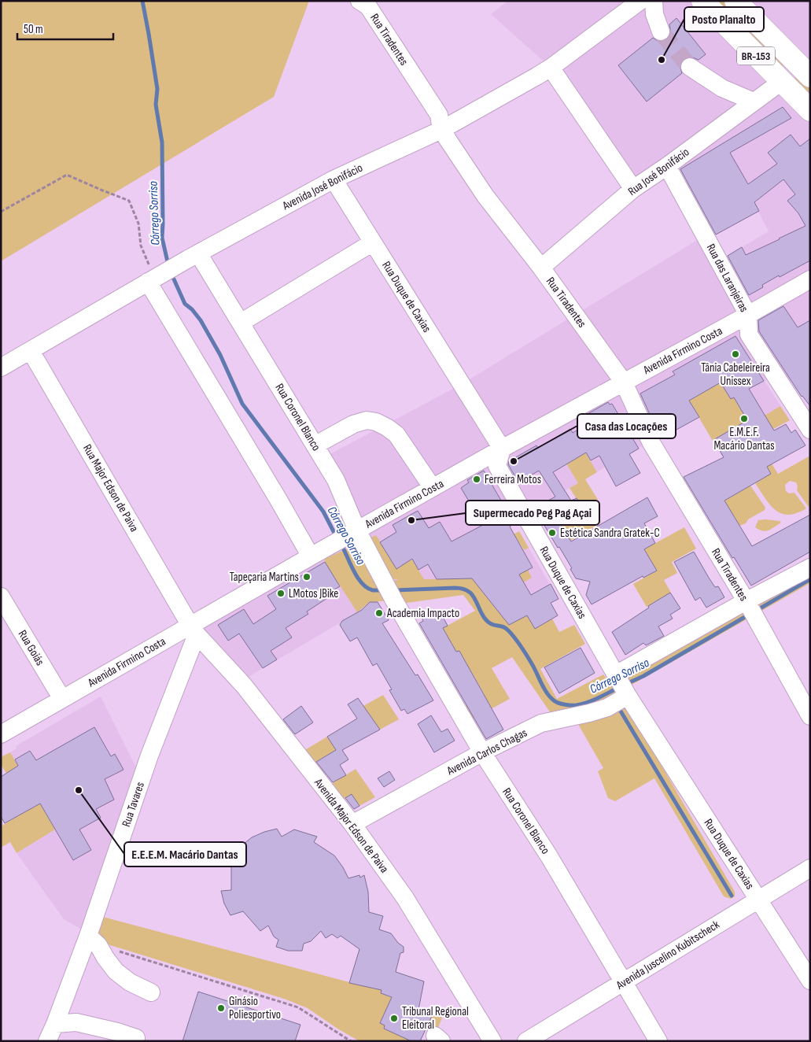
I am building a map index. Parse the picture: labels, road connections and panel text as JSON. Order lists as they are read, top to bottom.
{
  "streets": {
    "main road": ["BR-153"],
    "street": [
      "Rua Tiradentes",
      "Rua José Bonifácio",
      "Avenida José Bonifácio",
      "Rua das Laranjeiras",
      "Rua Duque de Caxias",
      "Avenida Firmino Costa",
      "Rua Coronel Blanco",
      "Rua Major Edson de Paiva",
      "Rua Goiás",
      "Avenida Carlos Chagas",
      "Rua Tavares",
      "Avenida Major Edson de Paiva",
      "Avenida Juscelino Kubitscheck"
    ]
  },
  "crossings": [
    ["Rua Tiradentes", "Rua José Bonifácio"],
    ["Rua Tiradentes", "Avenida José Bonifácio"],
    ["Rua Tiradentes", "Avenida Firmino Costa"],
    ["Rua Tiradentes", "Avenida Carlos Chagas"],
    ["BR-153", "Rua José Bonifácio"],
    ["Rua José Bonifácio", "Rua das Laranjeiras"],
    ["Avenida José Bonifácio", "Rua Duque de Caxias"],
    ["Avenida José Bonifácio", "Rua Coronel Blanco"],
    ["Avenida José Bonifácio", "Rua Major Edson de Paiva"],
    ["Rua das Laranjeiras", "Avenida Firmino Costa"],
    ["Rua Duque de Caxias", "Avenida Firmino Costa"],
    ["Rua Duque de Caxias", "Avenida Carlos Chagas"],
    ["Rua Duque de Caxias", "Avenida Juscelino Kubitscheck"],
    ["Avenida Firmino Costa", "Rua Coronel Blanco"],
    ["Avenida Firmino Costa", "Rua Major Edson de Paiva"],
    ["Avenida Firmino Costa", "Rua Goiás"],
    ["Avenida Firmino Costa", "Rua Tavares"],
    ["Avenida Firmino Costa", "Avenida Major Edson de Paiva"],
    ["Rua Coronel Blanco", "Avenida Carlos Chagas"],
    ["Rua Coronel Blanco", "Avenida Juscelino Kubitscheck"],
    ["Rua Major Edson de Paiva", "Rua Tavares"],
    ["Rua Major Edson de Paiva", "Avenida Major Edson de Paiva"],
    ["Avenida Carlos Chagas", "Avenida Major Edson de Paiva"],
    ["Rua Tavares", "Avenida Major Edson de Paiva"]
  ],
  "water": ["Córrego Sorriso"],
  "places": [
    "Posto Planalto",
    "Tânia Cabeleireira Unissex",
    "E.M.E.F. Macário Dantas",
    "Casa das Locações",
    "Ferreira Motos",
    "Supermecado Peg Pag Açai",
    "Estética Sandra Gratek-C",
    "Tapeçaria Martins",
    "LMotos JBike",
    "Academia Impacto",
    "E.E.E.M. Macário Dantas",
    "Ginásio Poliesportivo",
    "Tribunal Regional Eleitoral"
  ],
  "scale_bar": "50 m"
}
